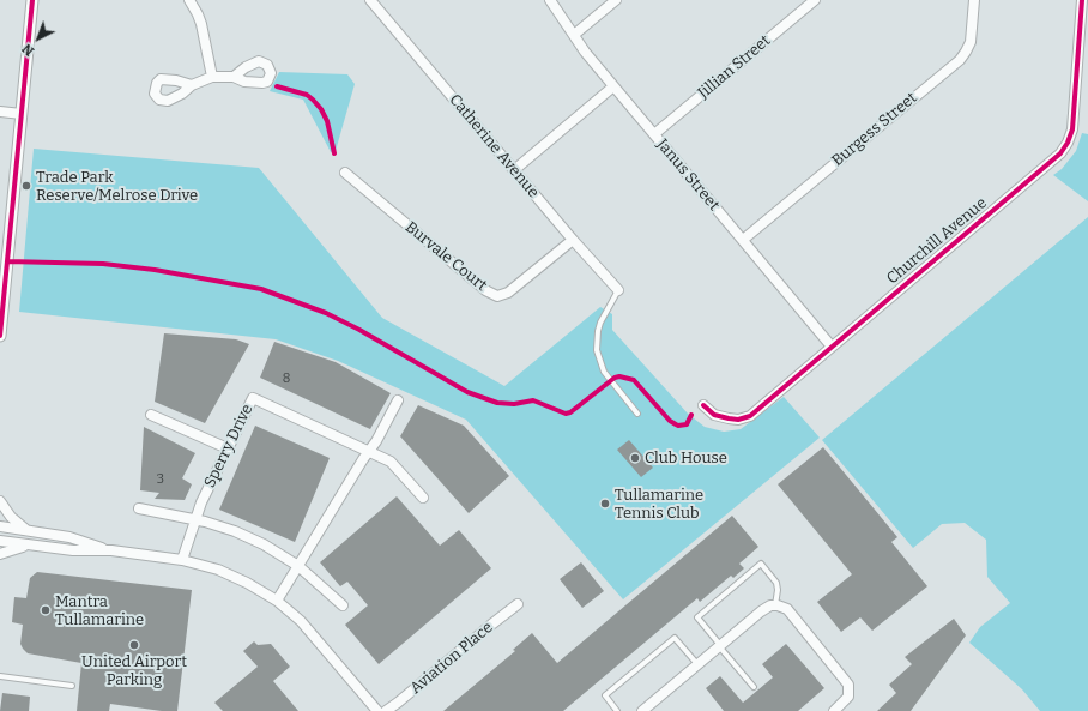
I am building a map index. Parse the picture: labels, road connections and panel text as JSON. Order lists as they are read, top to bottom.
{
  "streets": {
    "street": [
      "Jillian Street",
      "Burgess Street",
      "Catherine Avenue",
      "Janus Street",
      "Churchill Avenue",
      "Burvale Court",
      "Sperry Drive",
      "Aviation Place"
    ]
  },
  "crossings": [
    ["Jillian Street", "Janus Street"],
    ["Burgess Street", "Janus Street"],
    ["Catherine Avenue", "Burvale Court"],
    ["Janus Street", "Churchill Avenue"]
  ],
  "places": [
    "Trade Park Reserve/Melrose Drive",
    "Club House",
    "Tullamarine Tennis Club",
    "Mantra Tullamarine",
    "United Airport Parking"
  ],
  "house_numbers": ["8", "3"],
  "north": "bottom left"
}
